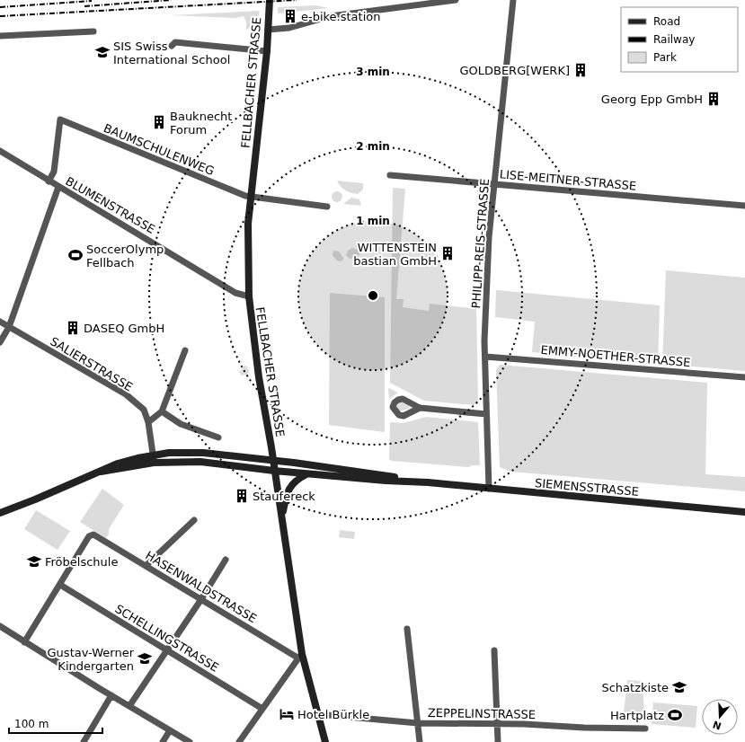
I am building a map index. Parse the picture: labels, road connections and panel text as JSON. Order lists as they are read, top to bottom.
{
  "streets": {
    "main road": ["FELLBACHER STRASSE", "SIEMENSSTRASSE"],
    "street": [
      "BAUMSCHULENWEG",
      "LISE-MEITNER-STRASSE",
      "BLUMENSTRASSE",
      "PHILIPP-REIS-STRASSE",
      "EMMY-NOETHER-STRASSE",
      "SALIERSTRASSE",
      "HASENWALDSTRASSE",
      "SCHELLINGSTRASSE",
      "ZEPPELINSTRASSE"
    ]
  },
  "crossings": [
    ["FELLBACHER STRASSE", "BAUMSCHULENWEG"],
    ["FELLBACHER STRASSE", "BLUMENSTRASSE"],
    ["FELLBACHER STRASSE", "SIEMENSSTRASSE"],
    ["FELLBACHER STRASSE", "HASENWALDSTRASSE"],
    ["FELLBACHER STRASSE", "ZEPPELINSTRASSE"],
    ["BAUMSCHULENWEG", "BLUMENSTRASSE"],
    ["LISE-MEITNER-STRASSE", "PHILIPP-REIS-STRASSE"],
    ["PHILIPP-REIS-STRASSE", "EMMY-NOETHER-STRASSE"],
    ["PHILIPP-REIS-STRASSE", "SIEMENSSTRASSE"],
    ["SALIERSTRASSE", "SIEMENSSTRASSE"],
    ["HASENWALDSTRASSE", "SCHELLINGSTRASSE"]
  ],
  "places": {
    "building": [
      "e-bike.station",
      "GOLDBERG[WERK]",
      "Georg Epp GmbH",
      "Bauknecht Forum",
      "WITTENSTEIN bastian GmbH",
      "DASEQ GmbH",
      "Staufereck"
    ],
    "school or university": [
      "SIS Swiss International School",
      "Fröbelschule",
      "Gustav-Werner Kindergarten",
      "Schatzkiste"
    ],
    "sports": ["SoccerOlymp Fellbach", "Hartplatz"],
    "hotel": ["Hotel Bürkle"]
  },
  "legend": ["Road", "Railway", "Park"],
  "scale_bar": "100 m",
  "north": "bottom",
  "rings": ["3 min", "2 min", "1 min"]
}
